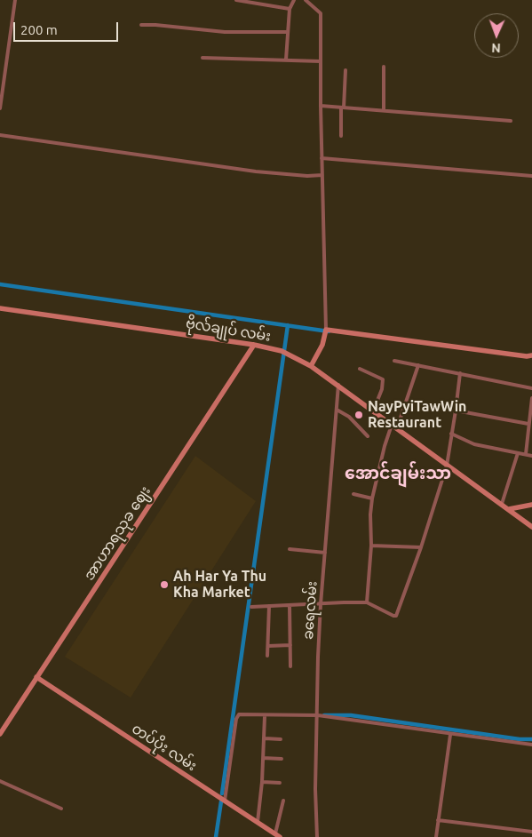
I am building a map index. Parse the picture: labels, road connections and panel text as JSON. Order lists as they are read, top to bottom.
{
  "streets": {
    "street": [
      "ဗိုလ်ချုပ် လမ်း",
      "အာဟာရသုခ ဈေး",
      "ခရေလမ်း",
      "တပ်ပိုး လမ်း"
    ]
  },
  "crossings": [
    ["ဗိုလ်ချုပ် လမ်း", "အာဟာရသုခ ဈေး"],
    ["ဗိုလ်ချုပ် လမ်း", "ခရေလမ်း"],
    ["အာဟာရသုခ ဈေး", "တပ်ပိုး လမ်း"]
  ],
  "districts": ["အောင်ချမ်းသာ"],
  "places": ["NayPyiTawWin Restaurant", "Ah Har Ya Thu Kha Market"],
  "scale_bar": "200 m",
  "north": "bottom"
}
